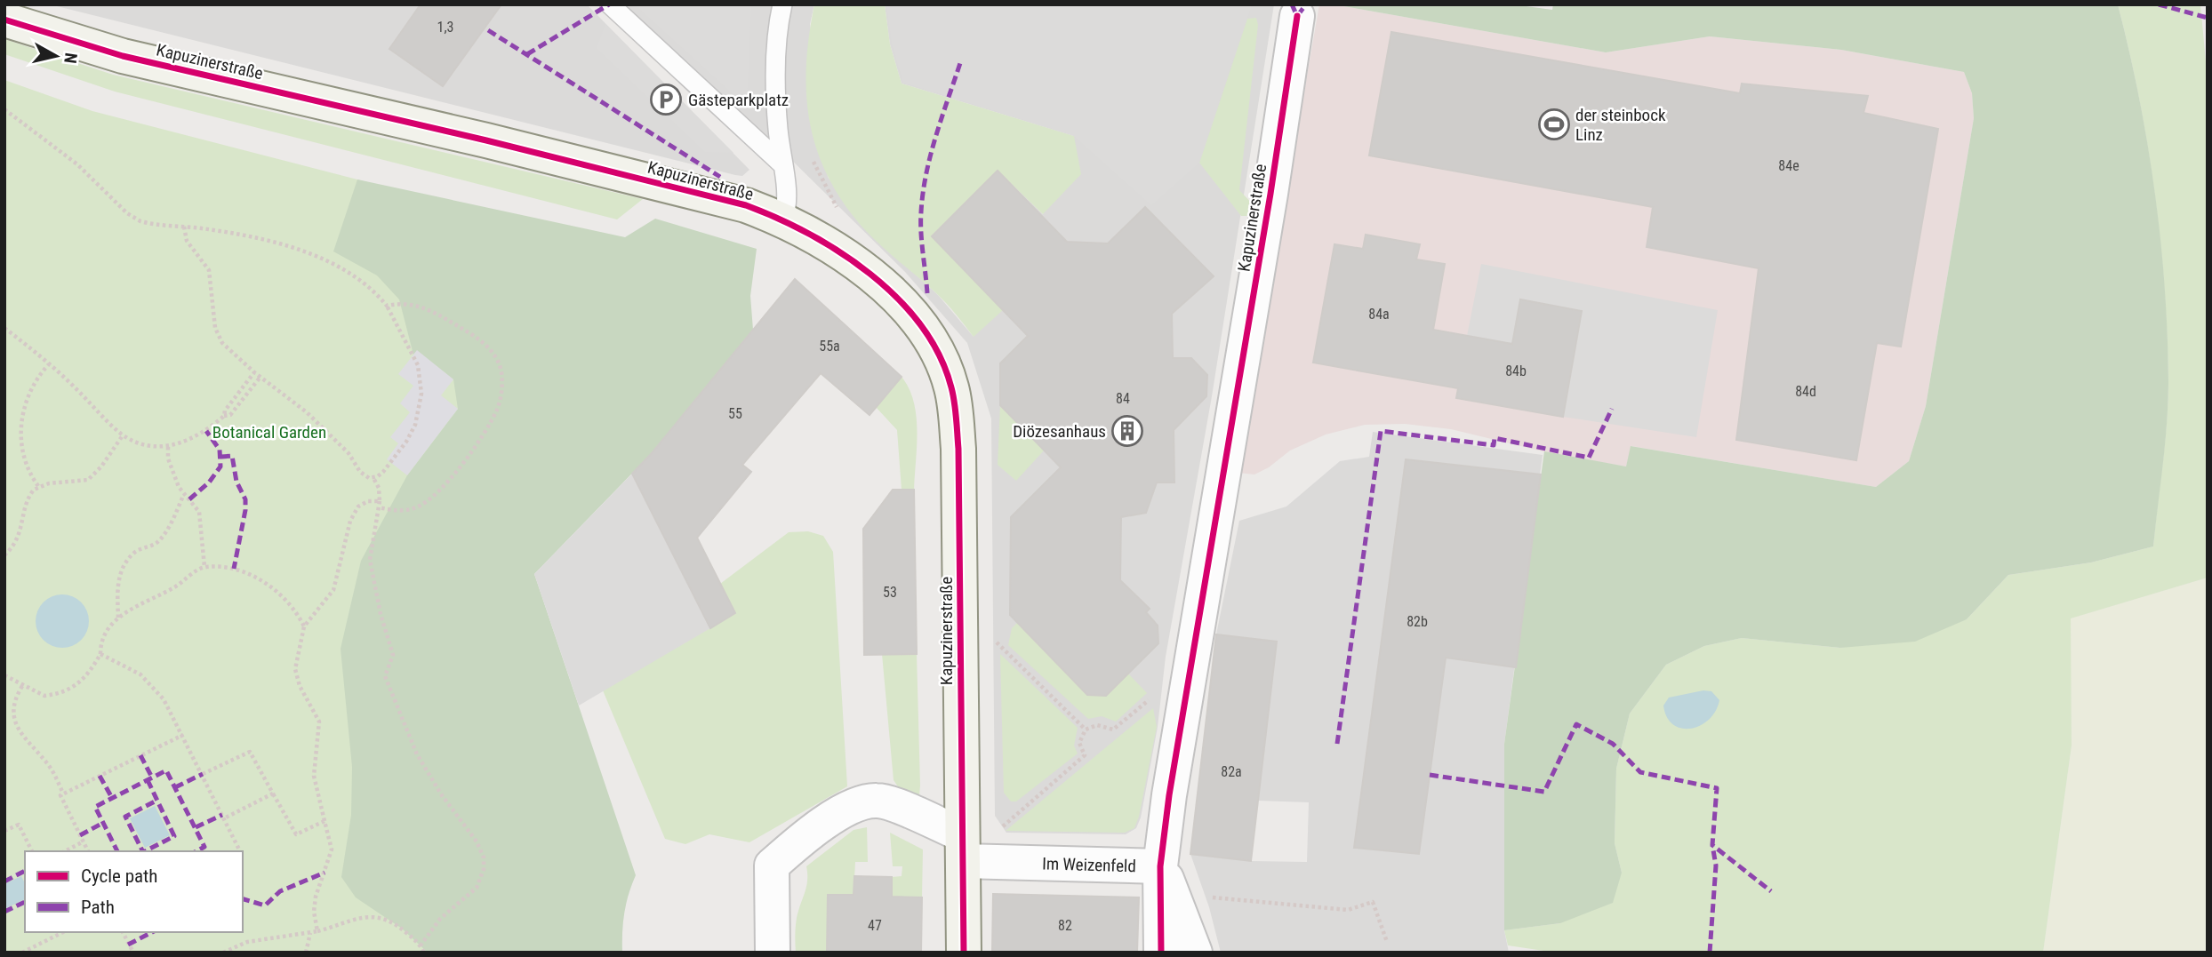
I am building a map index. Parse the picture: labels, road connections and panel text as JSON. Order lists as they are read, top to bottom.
{
  "streets": {
    "street": ["Kapuzinerstraße", "Im Weizenfeld"]
  },
  "crossings": [
    ["Kapuzinerstraße", "Im Weizenfeld"]
  ],
  "parks": ["Botanical Garden"],
  "places": {
    "parking": ["Gästeparkplatz"],
    "sports": ["der steinbock Linz"],
    "building": ["Diözesanhaus"]
  },
  "house_numbers": [
    "1,3",
    "84e",
    "84a",
    "55a",
    "84b",
    "84d",
    "84",
    "55",
    "53",
    "82b",
    "82a",
    "47",
    "82"
  ],
  "legend": ["Cycle path", "Path"],
  "north": "right"
}
